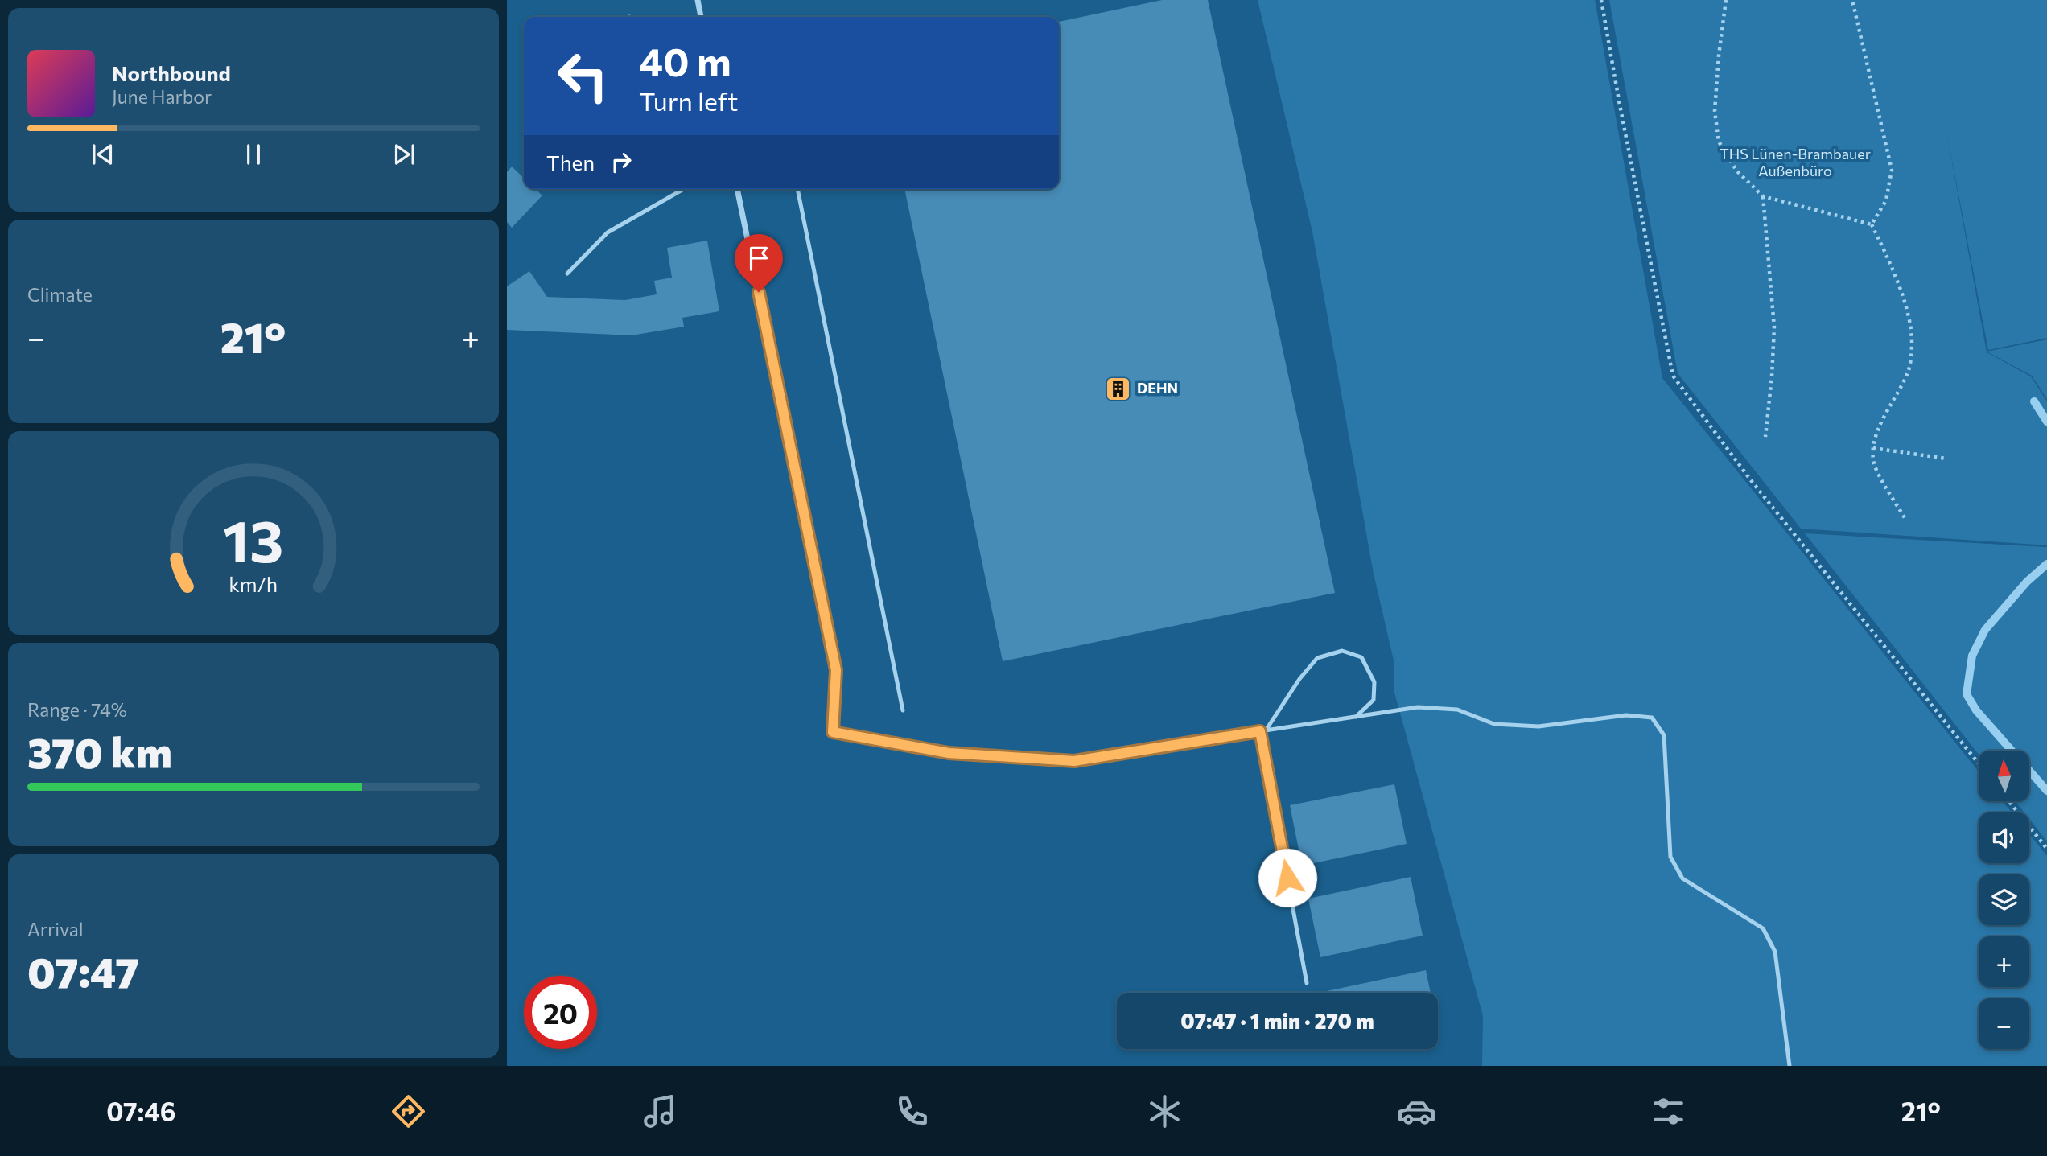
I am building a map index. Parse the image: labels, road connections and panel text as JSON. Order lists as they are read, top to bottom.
{
  "parks": ["THS Lünen-Brambauer Außenbüro"],
  "places": {
    "building": ["DEHN"]
  },
  "north": "top",
  "page": {
    "turn": ["40 m", "Turn left"],
    "song": ["Northbound", "June Harbor"],
    "then": "Then",
    "tile": [
      "Climate",
      ["Range · 74%", "370 km"],
      ["Arrival", "07:47"]
    ],
    "heat": ["−", "21°", "+"],
    "map_buttons": ["+", "−"],
    "limit": "20",
    "trip": "07:47 · 1 min · 270 m",
    "tabs": ["07:46", "21°"],
    "gauge": ["13", "km/h"]
  }
}
